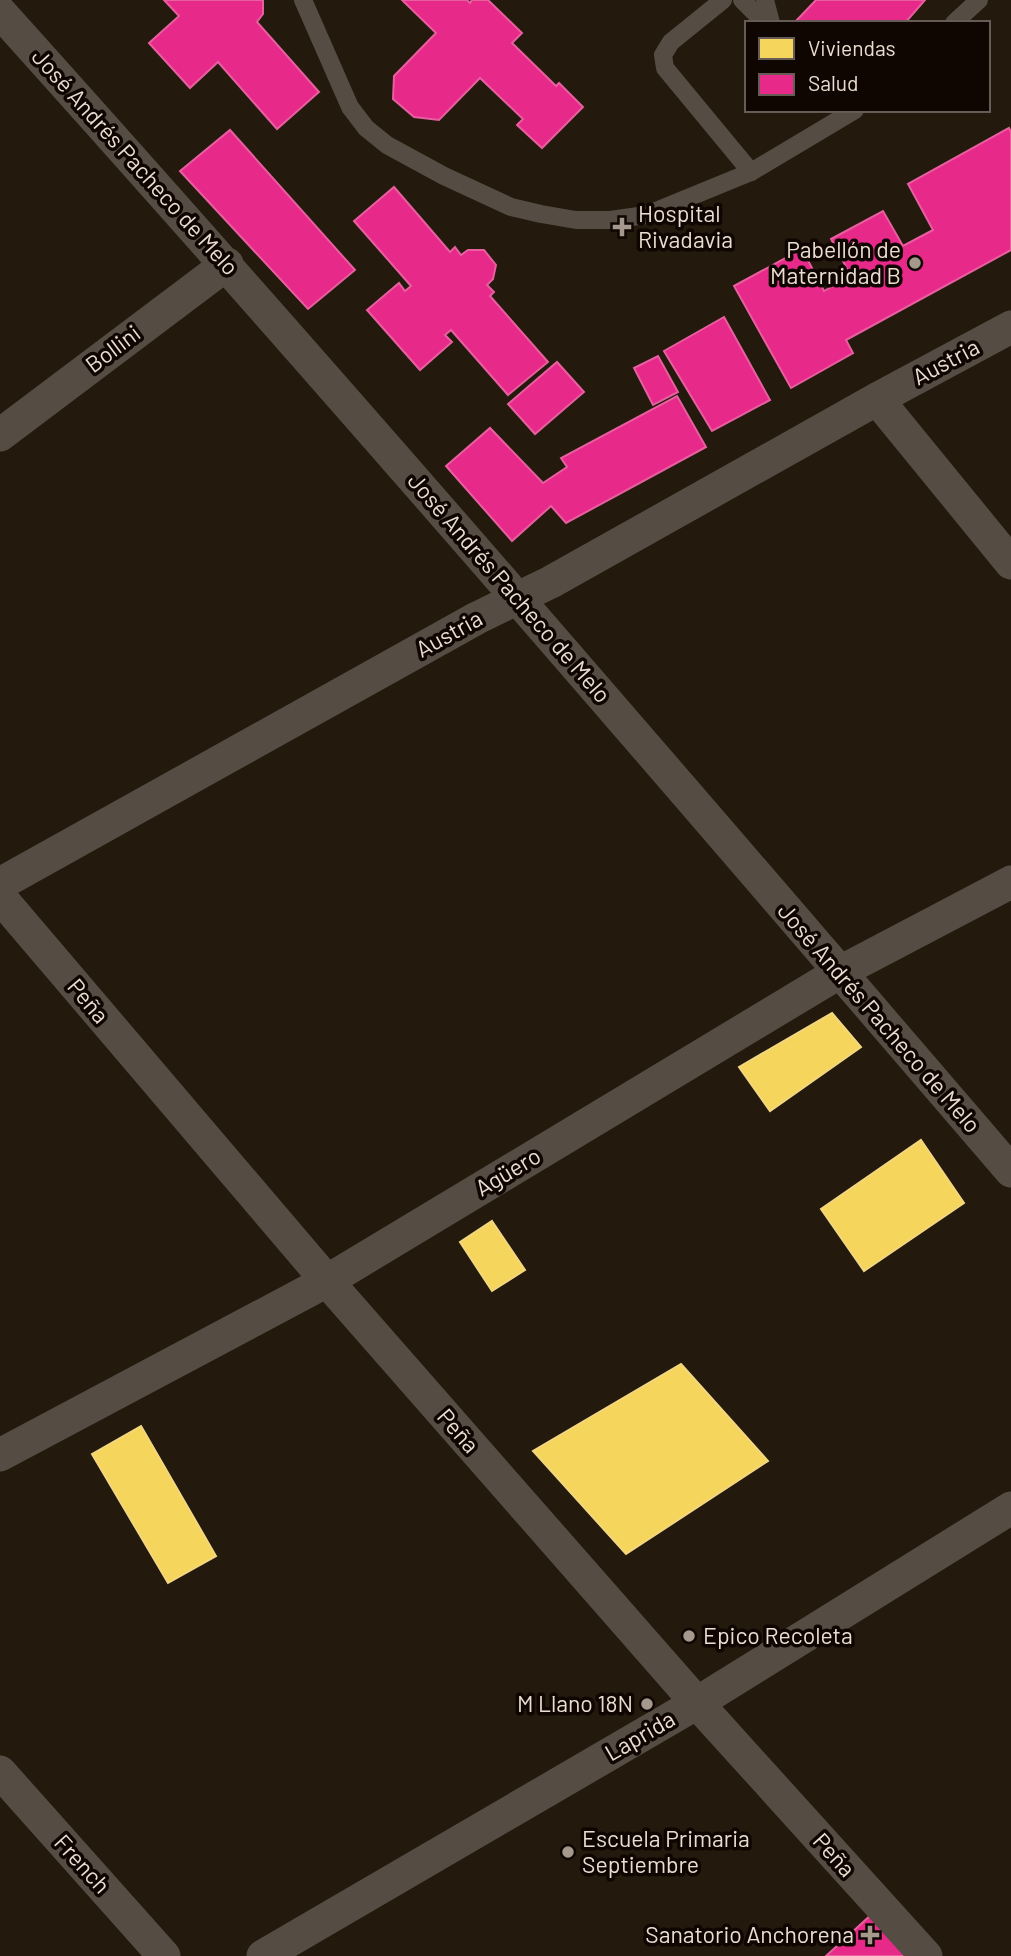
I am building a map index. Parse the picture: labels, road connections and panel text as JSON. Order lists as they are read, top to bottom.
{
  "streets": {
    "street": [
      "José Andrés Pacheco de Melo",
      "Bollini",
      "Austria",
      "Peña",
      "Agüero",
      "Laprida",
      "French"
    ]
  },
  "crossings": [
    ["José Andrés Pacheco de Melo", "Bollini"],
    ["José Andrés Pacheco de Melo", "Austria"],
    ["José Andrés Pacheco de Melo", "Agüero"],
    ["Peña", "Agüero"],
    ["Peña", "Laprida"]
  ],
  "places": {
    "health": ["Hospital Rivadavia", "Sanatorio Anchorena"],
    "other": [
      "Pabellón de Maternidad B",
      "Epico Recoleta",
      "M Llano 18N",
      "Escuela Primaria Septiembre"
    ]
  },
  "legend": ["Viviendas", "Salud"]
}
